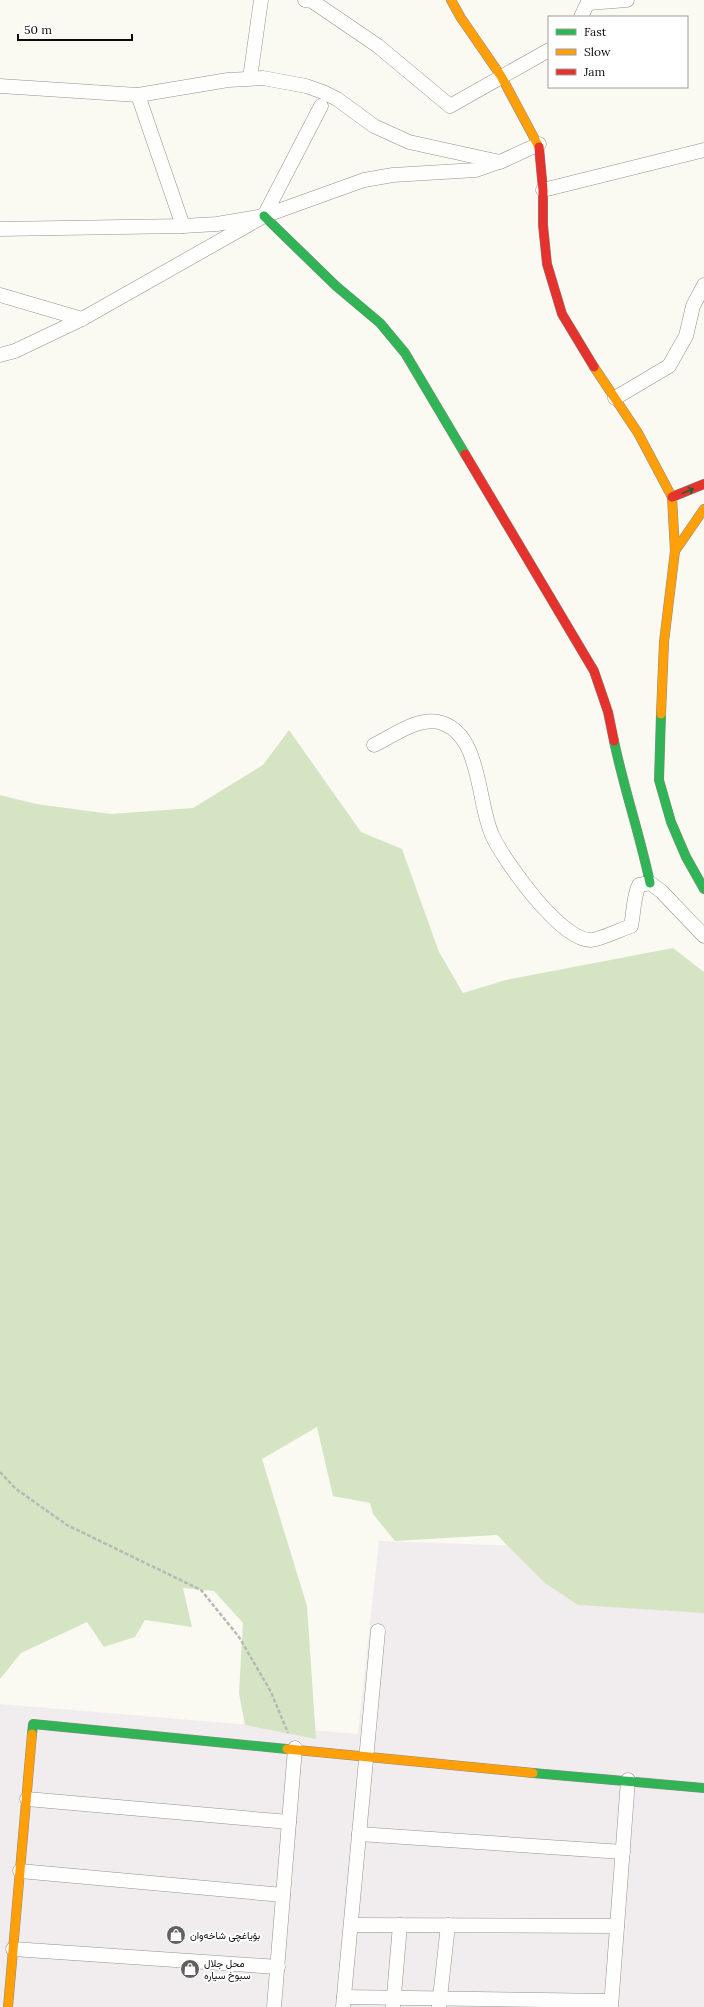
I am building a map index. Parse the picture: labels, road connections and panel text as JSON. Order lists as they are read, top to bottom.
{
  "places": {
    "shop": ["بۆیاغچی شاخەوان", "محل جلال سبوخ سیارە"]
  },
  "legend": ["Fast", "Slow", "Jam"],
  "scale_bar": "50 m"
}
